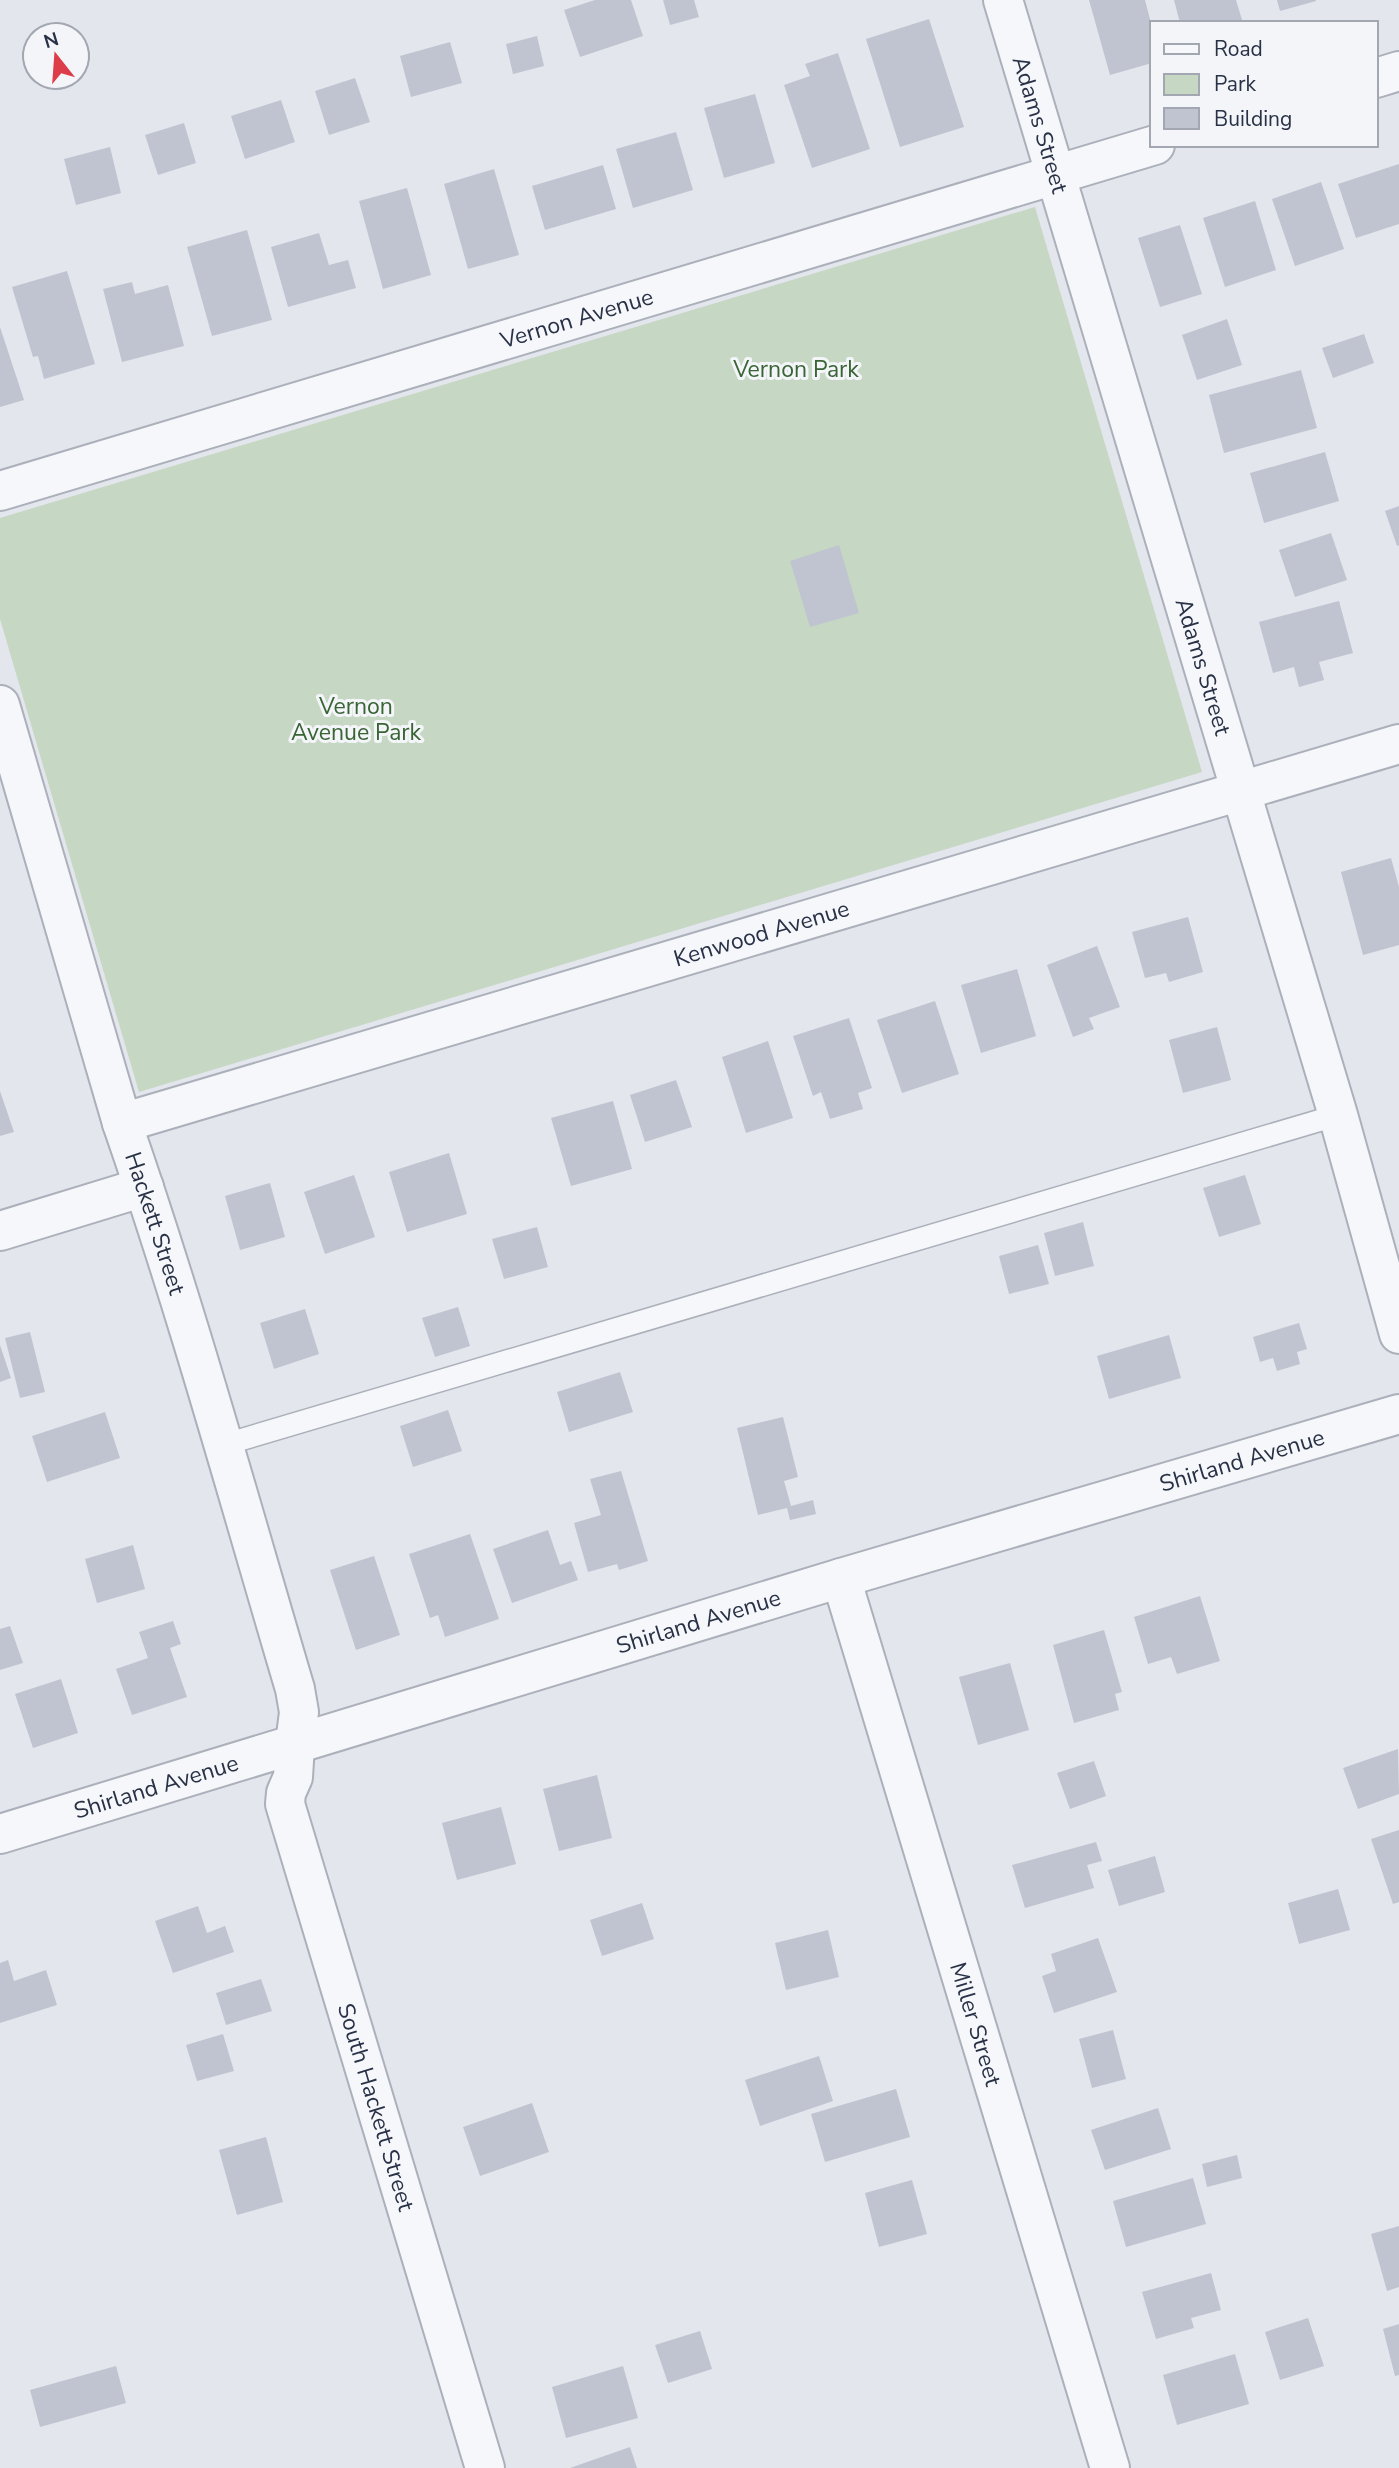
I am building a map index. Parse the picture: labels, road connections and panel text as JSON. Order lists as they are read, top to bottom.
{
  "streets": {
    "street": [
      "Adams Street",
      "Vernon Avenue",
      "Kenwood Avenue",
      "Hackett Street",
      "Shirland Avenue",
      "Miller Street",
      "South Hackett Street"
    ]
  },
  "crossings": [
    ["Adams Street", "Vernon Avenue"],
    ["Adams Street", "Kenwood Avenue"],
    ["Kenwood Avenue", "Hackett Street"],
    ["Hackett Street", "Shirland Avenue"],
    ["Hackett Street", "South Hackett Street"],
    ["Shirland Avenue", "Miller Street"],
    ["Shirland Avenue", "South Hackett Street"]
  ],
  "parks": ["Vernon Park", "Vernon Avenue Park"],
  "legend": ["Road", "Park", "Building"],
  "north": "top"
}
